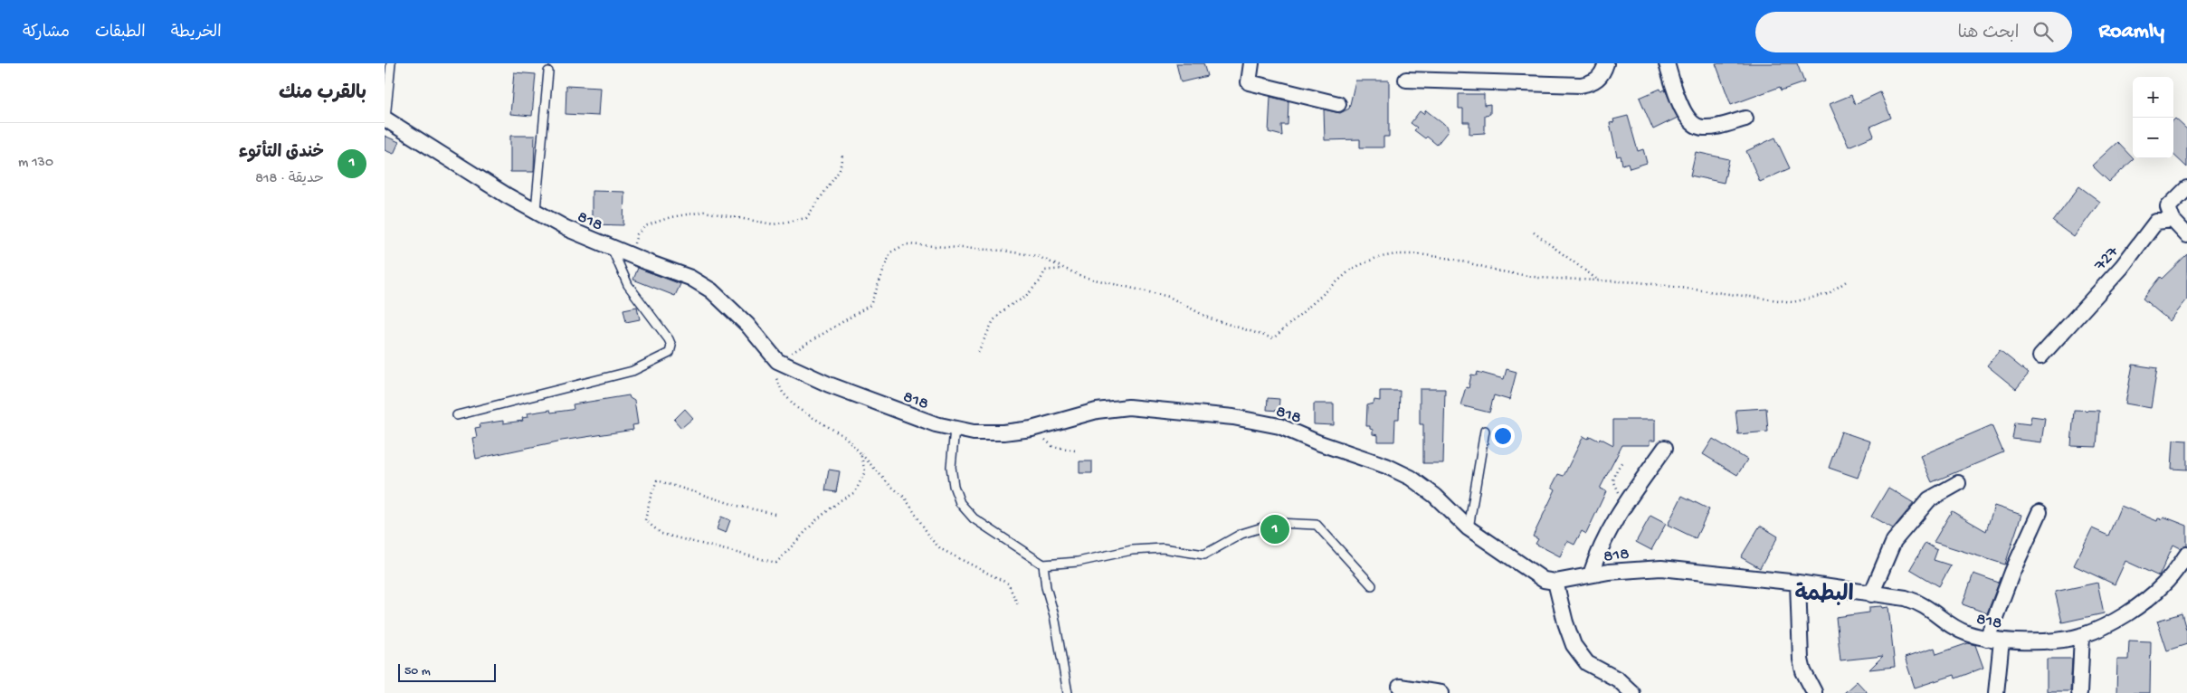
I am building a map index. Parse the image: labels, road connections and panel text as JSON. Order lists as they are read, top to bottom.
{
  "streets": {
    "street": ["818", "727"]
  },
  "districts": ["البطمة"],
  "scale_bar": "50 m",
  "page": {
    "header": "Roamly",
    "search": "ابحث هنا",
    "nav": ["الخريطة", "الطبقات", "مشاركة"],
    "heading": "بالقرب منك",
    "map_buttons": ["+", "−"],
    "list": [
      {
        "mark": "1",
        "name": "خندق التأتوء",
        "note": "حديقة · 818",
        "value": "130 m"
      }
    ],
    "pins": "1",
    "scale": "50 m"
  }
}
